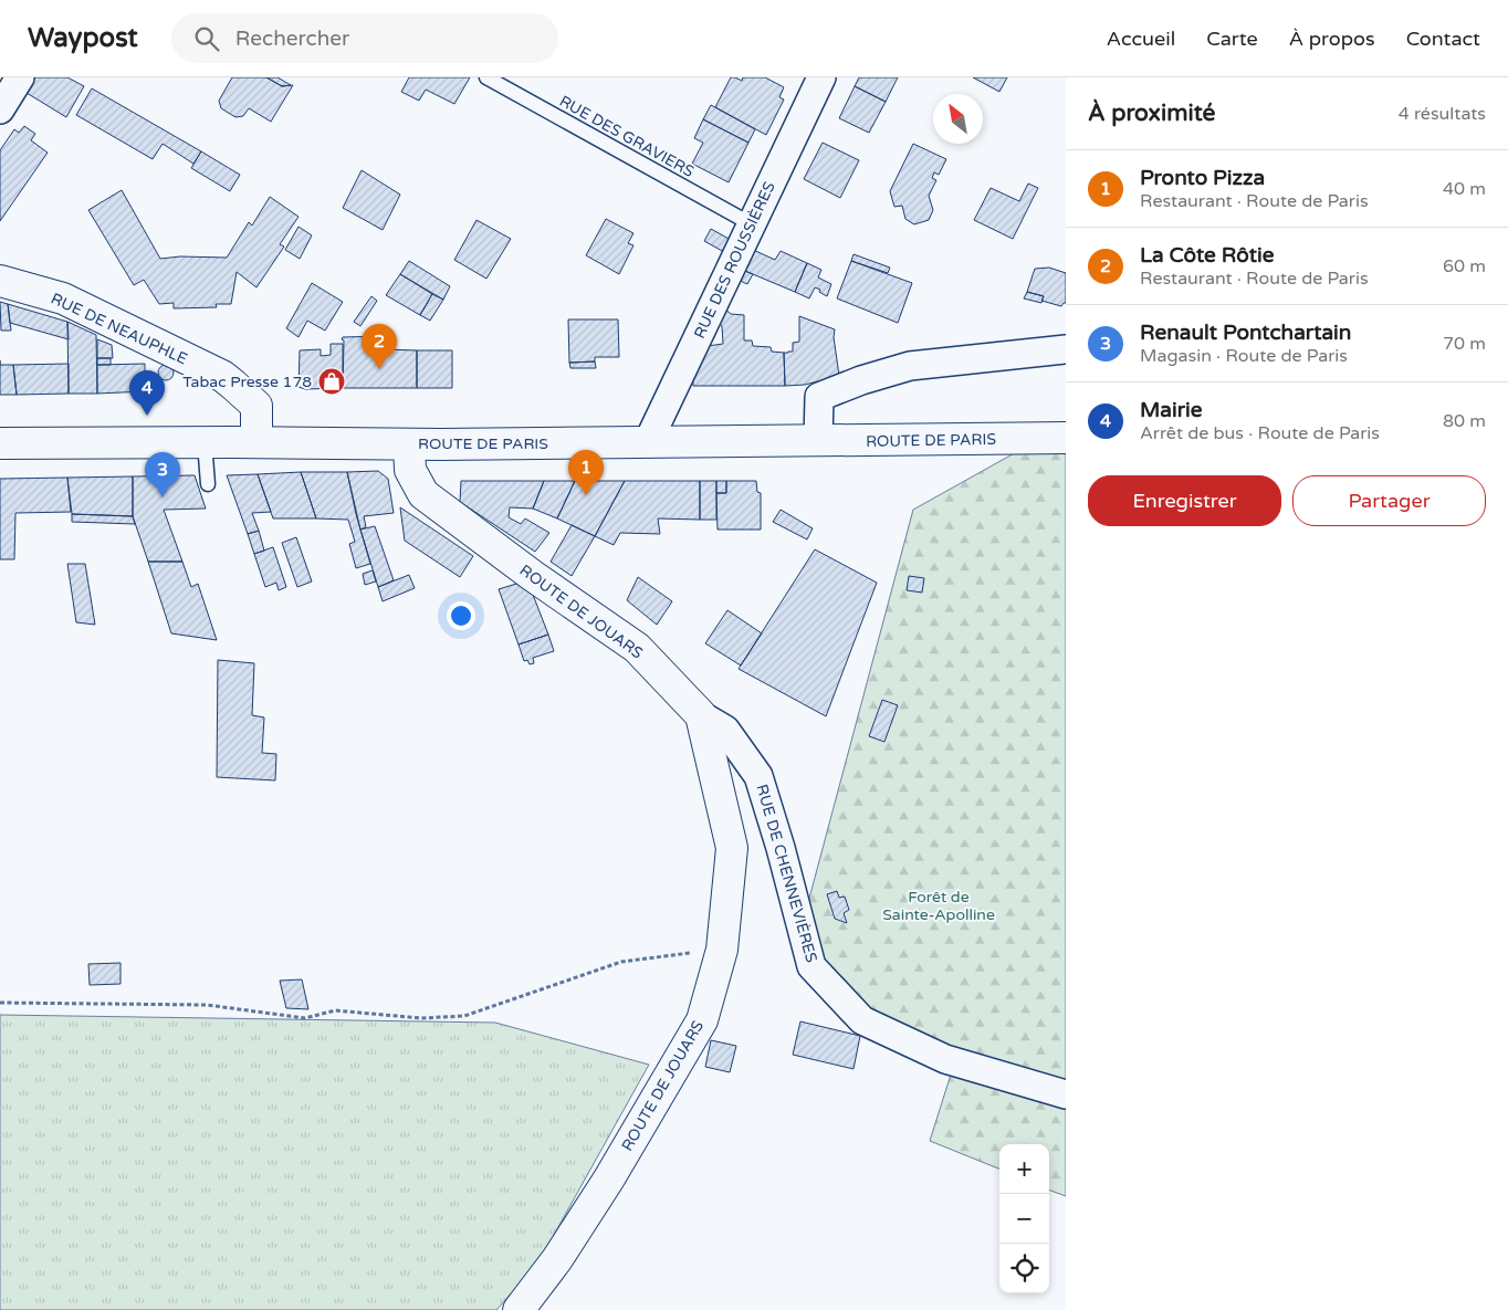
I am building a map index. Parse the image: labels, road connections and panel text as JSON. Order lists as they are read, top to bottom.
{
  "streets": {
    "street": [
      "RUE DES ROUSSIÈRES",
      "RUE DE NEAUPHLE",
      "ROUTE DE PARIS",
      "ROUTE DE JOUARS",
      "RUE DE CHENNEVIÈRES"
    ],
    "lane": ["RUE DES GRAVIERS"]
  },
  "crossings": [
    ["RUE DES GRAVIERS", "RUE DES ROUSSIÈRES"],
    ["RUE DES ROUSSIÈRES", "ROUTE DE PARIS"],
    ["RUE DE NEAUPHLE", "ROUTE DE PARIS"],
    ["ROUTE DE PARIS", "ROUTE DE JOUARS"],
    ["ROUTE DE JOUARS", "RUE DE CHENNEVIÈRES"]
  ],
  "parks": ["Forêt de Sainte-Apolline"],
  "places": {
    "shop": ["Tabac Presse 178"]
  },
  "north": "top left",
  "page": {
    "header": "Waypost",
    "search": "Rechercher",
    "nav": [
      "Accueil",
      "Carte",
      "À propos",
      "Contact"
    ],
    "heading": ["À proximité", "4 résultats"],
    "list": [
      {
        "mark": "1",
        "name": "Pronto Pizza",
        "note": "Restaurant · Route de Paris",
        "value": "40 m"
      },
      {
        "mark": "2",
        "name": "La Côte Rôtie",
        "note": "Restaurant · Route de Paris",
        "value": "60 m"
      },
      {
        "mark": "3",
        "name": "Renault Pontchartain",
        "note": "Magasin · Route de Paris",
        "value": "70 m"
      },
      {
        "mark": "4",
        "name": "Mairie",
        "note": "Arrêt de bus · Route de Paris",
        "value": "80 m"
      }
    ],
    "pins": [
      "2",
      "4",
      "1",
      "3"
    ],
    "buttons": ["Enregistrer", "Partager"],
    "map_buttons": ["+", "−"]
  }
}
